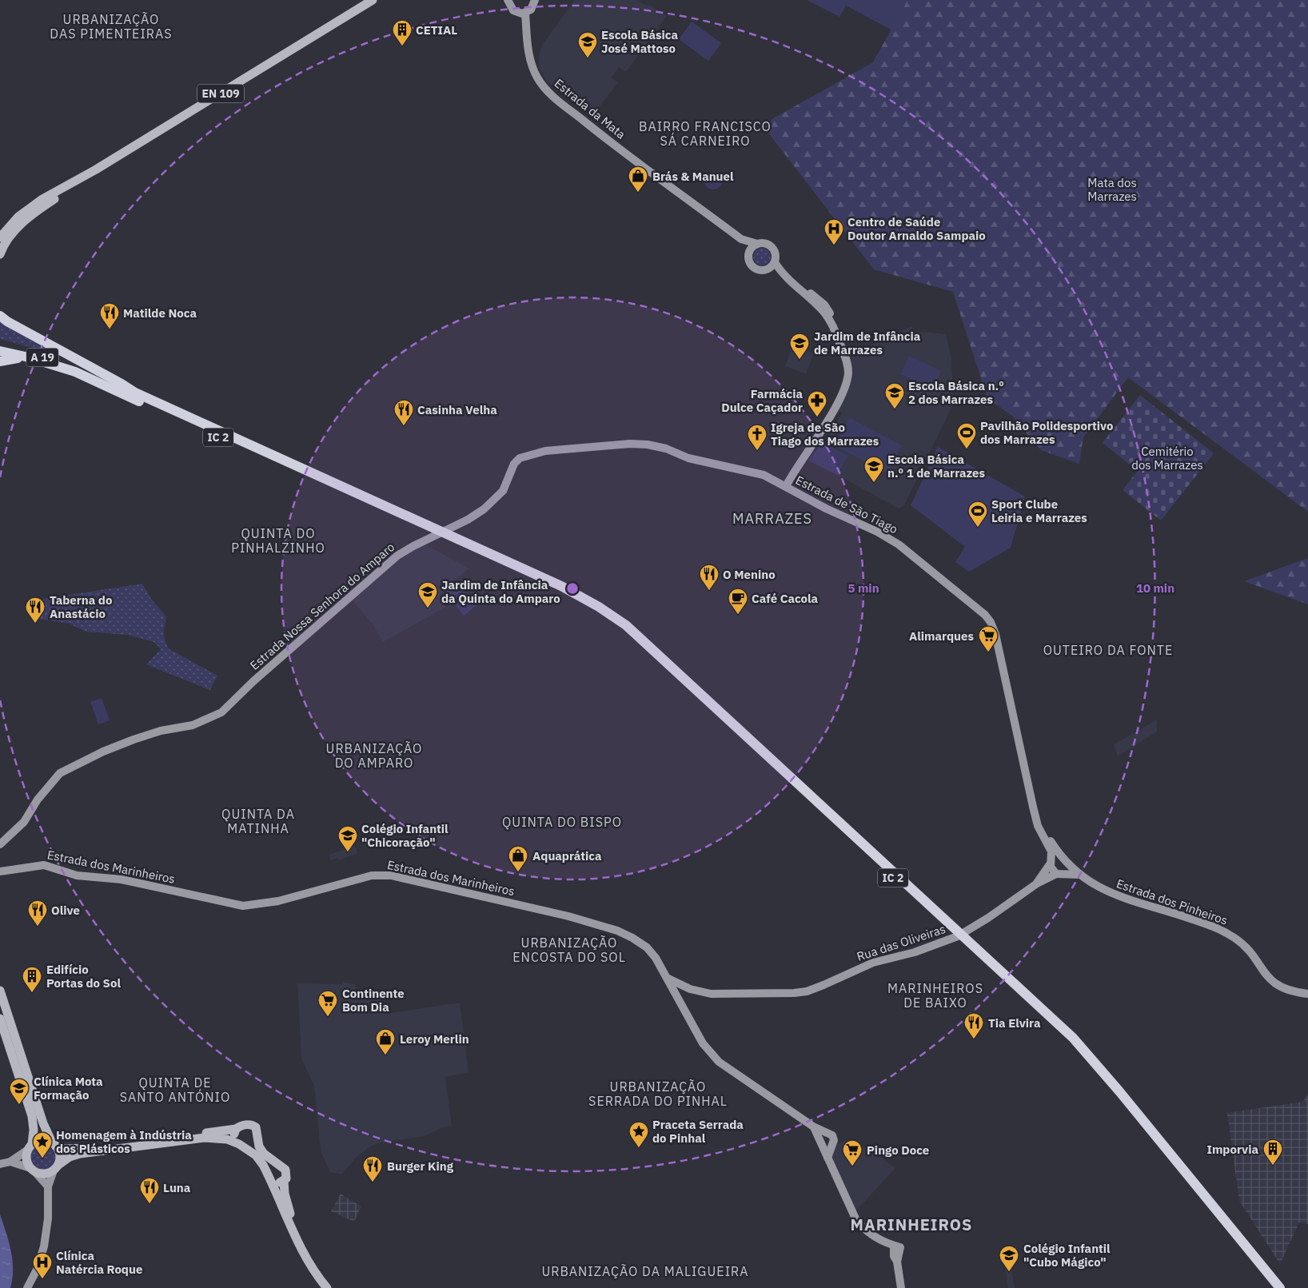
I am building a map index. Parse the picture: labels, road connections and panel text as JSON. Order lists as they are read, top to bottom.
{
  "streets": {
    "highway": ["A 19", "IC 2"],
    "main road": [
      "EN 109",
      "Estrada da Mata",
      "Estrada de São Tiago",
      "Estrada Nossa Senhora do Amparo",
      "Estrada dos Marinheiros",
      "Estrada dos Pinheiros",
      "Rua das Oliveiras"
    ]
  },
  "crossings": [
    ["A 19", "IC 2"],
    ["Estrada de São Tiago", "Estrada Nossa Senhora do Amparo"],
    ["Estrada de São Tiago", "Estrada dos Pinheiros"],
    ["Estrada dos Marinheiros", "Rua das Oliveiras"]
  ],
  "districts": [
    "URBANIZAÇÃO DAS PIMENTEIRAS",
    "BAIRRO FRANCISCO SÁ CARNEIRO",
    "MARRAZES",
    "QUINTA DO PINHALZINHO",
    "OUTEIRO DA FONTE",
    "URBANIZAÇÃO DO AMPARO",
    "QUINTA DA MATINHA",
    "QUINTA DO BISPO",
    "URBANIZAÇÃO ENCOSTA DO SOL",
    "MARINHEIROS DE BAIXO",
    "QUINTA DE SANTO ANTÓNIO",
    "URBANIZAÇÃO SERRADA DO PINHAL",
    "MARINHEIROS",
    "URBANIZAÇÃO DA MALIGUEIRA"
  ],
  "parks": ["Mata dos Marrazes", "Cemitério dos Marrazes"],
  "places": {
    "building": ["CETIAL", "Edifício Portas do Sol", "Imporvia"],
    "school or university": [
      "Escola Básica José Mattoso",
      "Jardim de Infância de Marrazes",
      "Escola Básica n.º 2 dos Marrazes",
      "Escola Básica n.º 1 de Marrazes",
      "Jardim de Infância da Quinta do Amparo",
      "Colégio Infantil \"Chicoração\"",
      "Clínica Mota Formação",
      "Colégio Infantil \"Cubo Mágico\""
    ],
    "shop": ["Brás & Manuel", "Aquaprática", "Leroy Merlin"],
    "hospital": ["Centro de Saúde Doutor Arnaldo Sampaio", "Clínica Natércia Roque"],
    "restaurant": [
      "Matilde Noca",
      "Casinha Velha",
      "O Menino",
      "Taberna do Anastácio",
      "Olive",
      "Tia Elvira",
      "Burger King",
      "Luna"
    ],
    "pharmacy": ["Farmácia Dulce Caçador"],
    "sports": ["Pavilhão Polidesportivo dos Marrazes", "Sport Clube Leiria e Marrazes"],
    "church": ["Igreja de São Tiago dos Marrazes"],
    "cafe": ["Café Cacola"],
    "supermarket": ["Alimarques", "Continente Bom Dia", "Pingo Doce"],
    "place": ["Praceta Serrada do Pinhal", "Homenagem à Indústria dos Plásticos"]
  },
  "rings": ["5 min", "10 min"]
}
